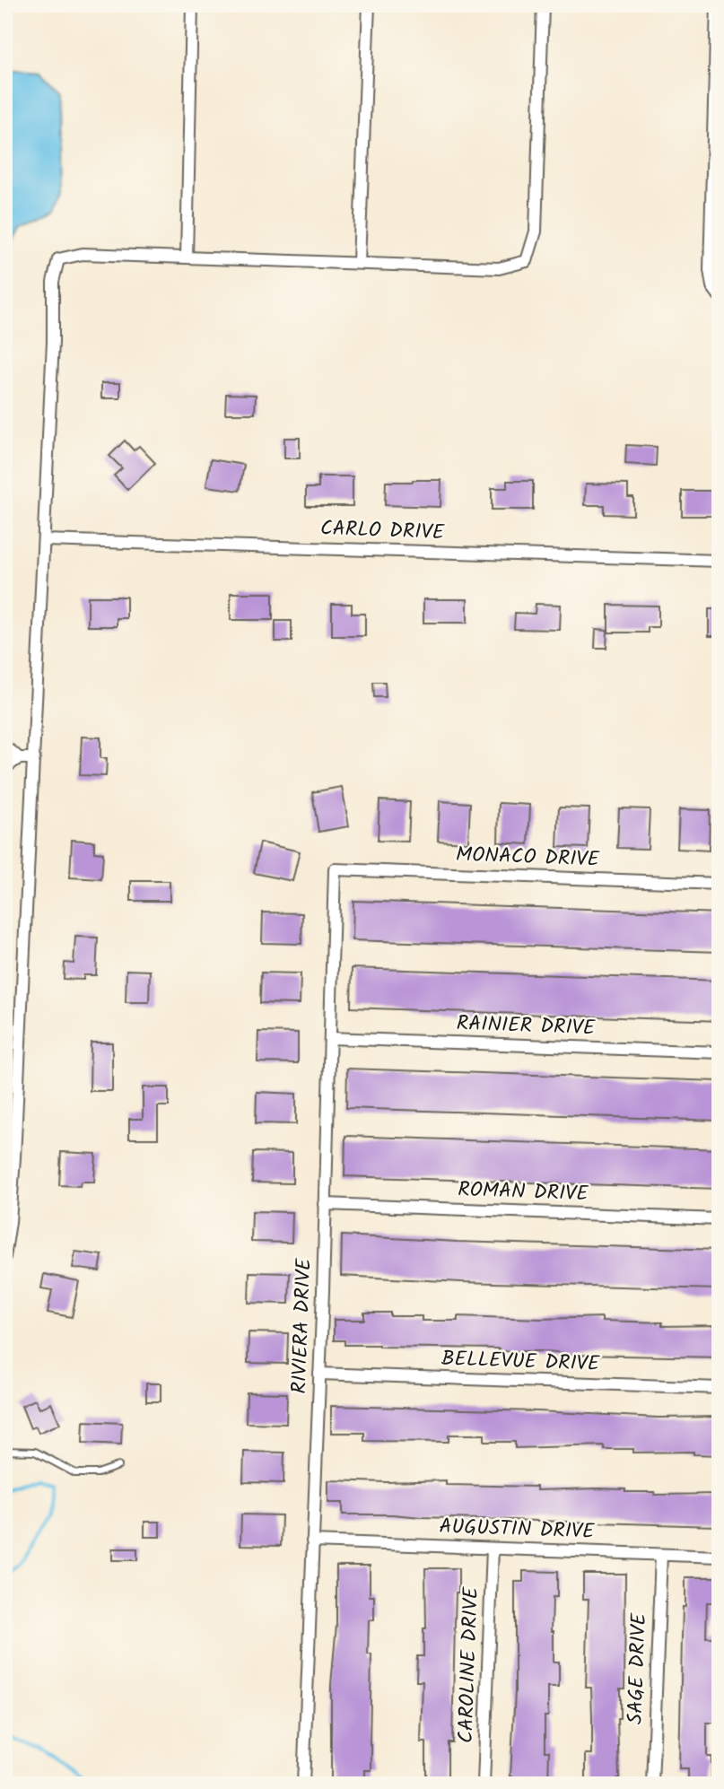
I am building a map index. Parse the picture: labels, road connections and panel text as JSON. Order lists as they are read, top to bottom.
{
  "streets": {
    "street": [
      "CARLO DRIVE",
      "MONACO DRIVE",
      "RAINIER DRIVE",
      "ROMAN DRIVE",
      "RIVIERA DRIVE",
      "BELLEVUE DRIVE",
      "AUGUSTIN DRIVE",
      "CAROLINE DRIVE",
      "SAGE DRIVE"
    ]
  },
  "crossings": [
    ["MONACO DRIVE", "RIVIERA DRIVE"],
    ["RAINIER DRIVE", "RIVIERA DRIVE"],
    ["ROMAN DRIVE", "RIVIERA DRIVE"],
    ["RIVIERA DRIVE", "BELLEVUE DRIVE"],
    ["RIVIERA DRIVE", "AUGUSTIN DRIVE"],
    ["AUGUSTIN DRIVE", "CAROLINE DRIVE"],
    ["AUGUSTIN DRIVE", "SAGE DRIVE"]
  ]
}
